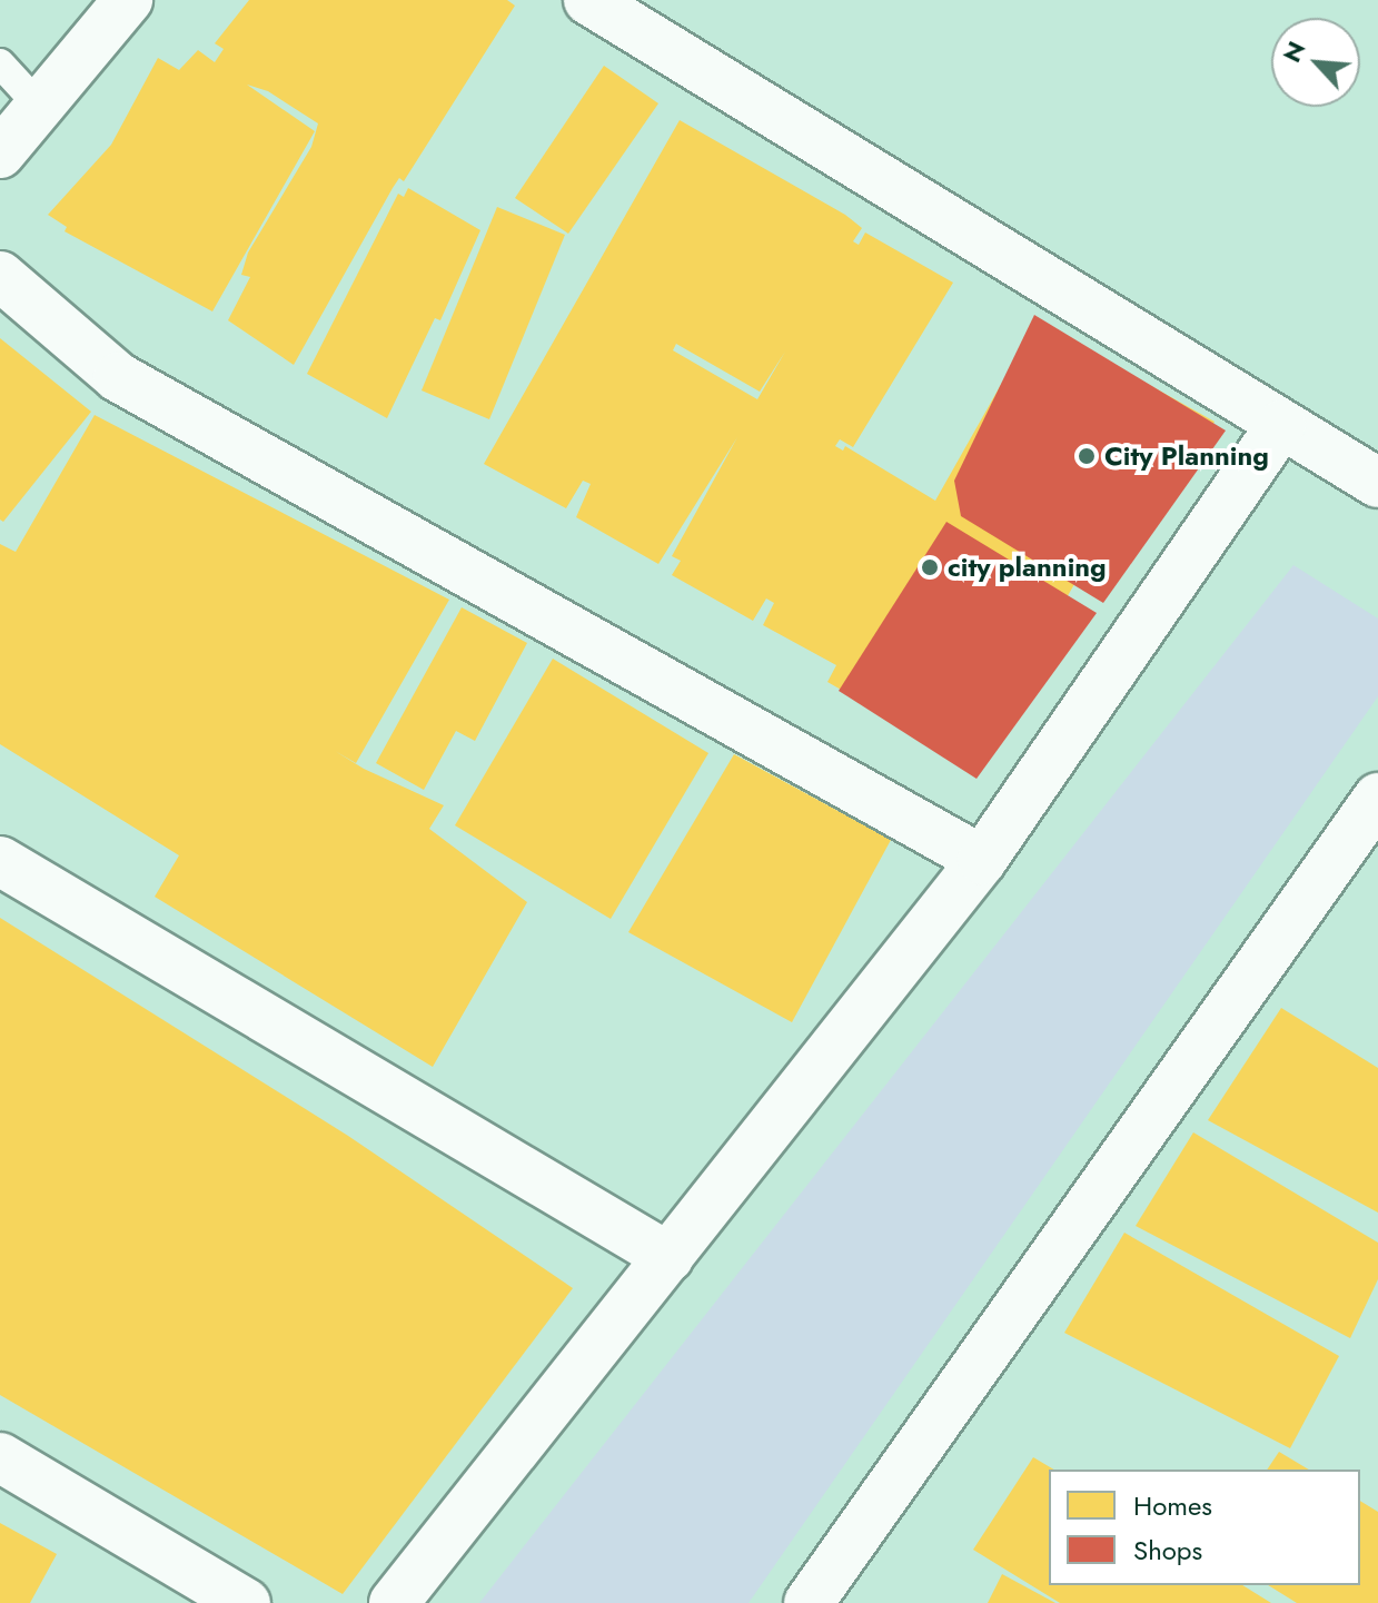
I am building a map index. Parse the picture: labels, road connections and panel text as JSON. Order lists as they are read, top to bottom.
{
  "places": ["City Planning", "city planning"],
  "legend": ["Homes", "Shops"],
  "north": "top left"
}
